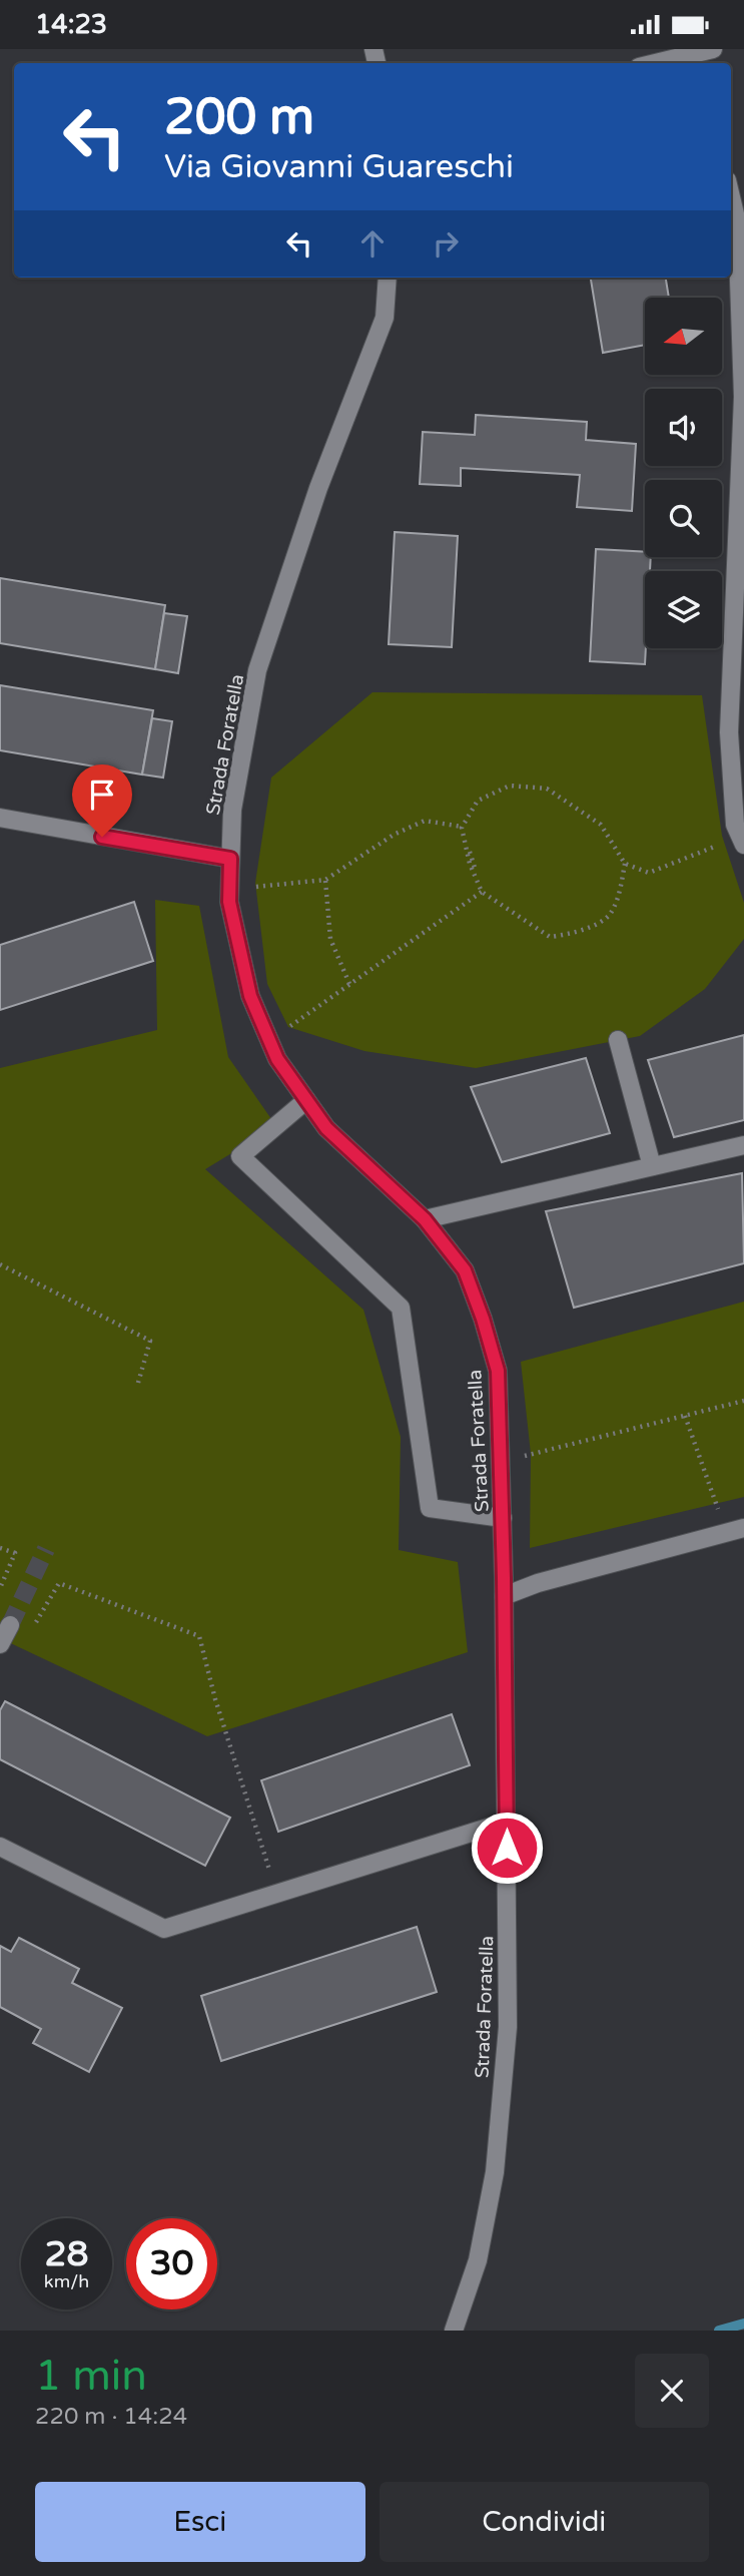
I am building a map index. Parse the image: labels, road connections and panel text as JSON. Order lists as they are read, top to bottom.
{
  "streets": {
    "street": ["Strada Foratella"]
  },
  "north": "left",
  "page": {
    "status": "14:23",
    "turn": ["200 m", "Via Giovanni Guareschi"],
    "speed": "28 km/h",
    "limit": "30",
    "heading": ["1 min", "220 m · 14:24"],
    "buttons": ["Esci", "Condividi"]
  }
}
